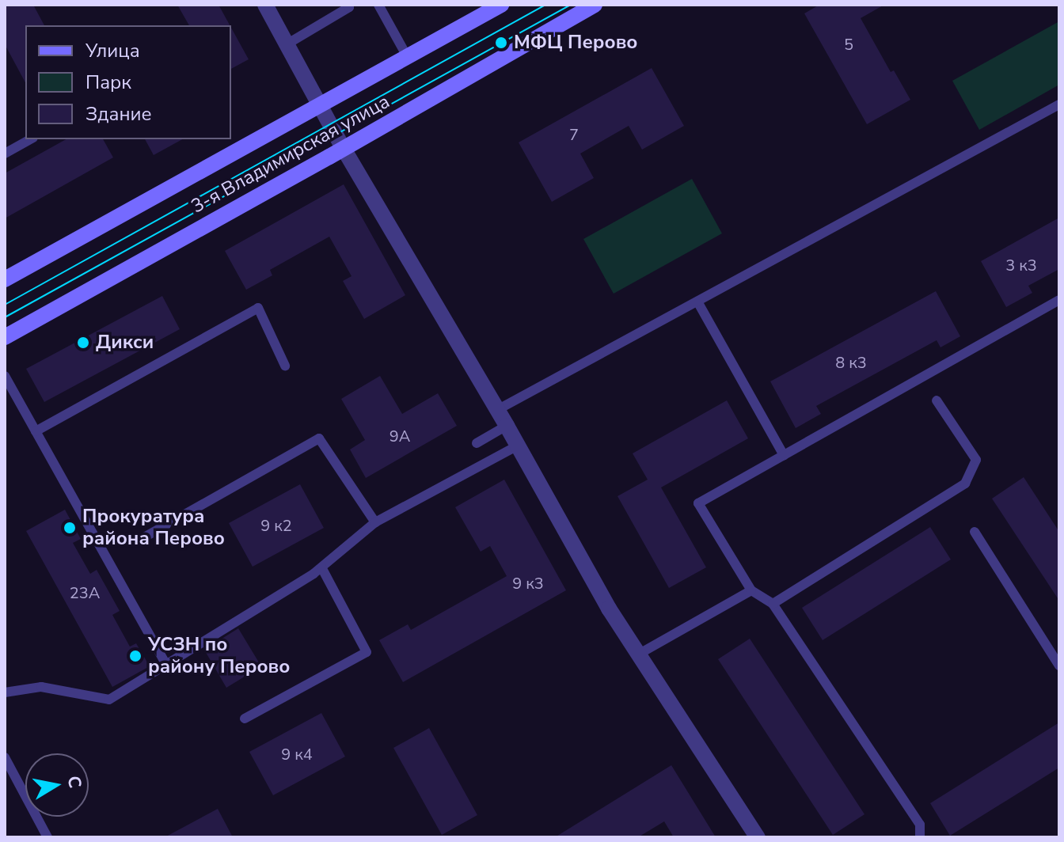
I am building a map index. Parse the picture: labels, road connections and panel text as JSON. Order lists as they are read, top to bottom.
{
  "streets": {
    "street": ["3-я Владимирская улица"]
  },
  "places": [
    "МФЦ Перово",
    "Дикси",
    "Прокуратура района Перово",
    "УСЗН по району Перово"
  ],
  "house_numbers": [
    "5",
    "7",
    "3 к3",
    "8 к3",
    "9А",
    "9 к2",
    "9 к3",
    "23А",
    "9 к4"
  ],
  "legend": ["Улица", "Парк", "Здание"],
  "north": "right"
}
